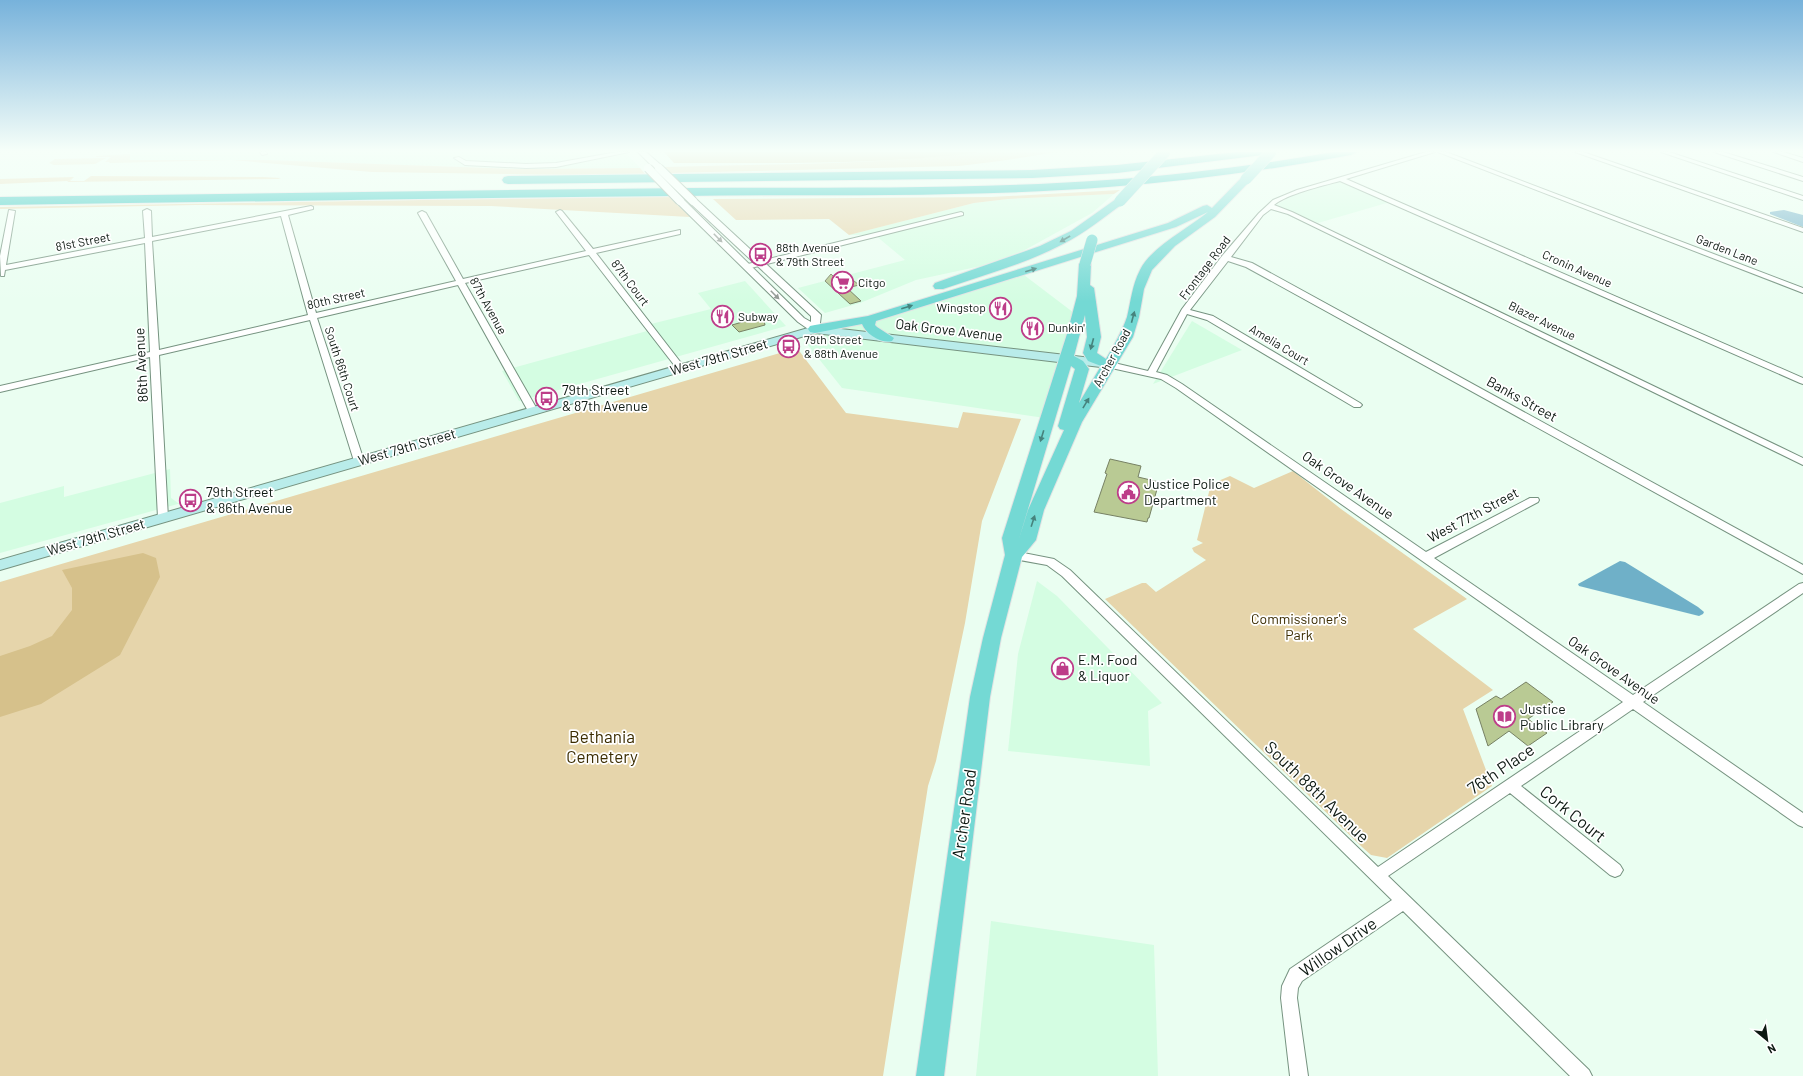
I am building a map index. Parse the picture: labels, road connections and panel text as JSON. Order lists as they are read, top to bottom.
{
  "streets": {
    "main road": ["Oak Grove Avenue", "West 79th Street", "Archer Road"],
    "street": [
      "81st Street",
      "Garden Lane",
      "Frontage Road",
      "Cronin Avenue",
      "87th Court",
      "80th Street",
      "87th Avenue",
      "Blazer Avenue",
      "Amelia Court",
      "86th Avenue",
      "South 86th Court",
      "Banks Street",
      "West 77th Street",
      "76th Place",
      "South 88th Avenue",
      "Cork Court",
      "Willow Drive"
    ]
  },
  "crossings": [
    ["81st Street", "86th Avenue"],
    ["81st Street", "South 86th Court"],
    ["Frontage Road", "Blazer Avenue"],
    ["Frontage Road", "Oak Grove Avenue"],
    ["Frontage Road", "Amelia Court"],
    ["Frontage Road", "Banks Street"],
    ["87th Court", "80th Street"],
    ["87th Court", "West 79th Street"],
    ["80th Street", "87th Avenue"],
    ["80th Street", "86th Avenue"],
    ["80th Street", "South 86th Court"],
    ["87th Avenue", "West 79th Street"],
    ["Oak Grove Avenue", "West 79th Street"],
    ["Oak Grove Avenue", "Archer Road"],
    ["Oak Grove Avenue", "West 77th Street"],
    ["Oak Grove Avenue", "76th Place"],
    ["West 79th Street", "86th Avenue"],
    ["West 79th Street", "South 86th Court"],
    ["Archer Road", "South 88th Avenue"],
    ["76th Place", "South 88th Avenue"],
    ["76th Place", "Cork Court"],
    ["South 88th Avenue", "Willow Drive"]
  ],
  "parks": ["Commissioner's Park", "Bethania Cemetery"],
  "places": {
    "bus stop": [
      "88th Avenue & 79th Street",
      "79th Street & 88th Avenue",
      "79th Street & 87th Avenue",
      "79th Street & 86th Avenue"
    ],
    "supermarket": ["Citgo"],
    "restaurant": ["Wingstop", "Subway", "Dunkin'"],
    "public building": ["Justice Police Department"],
    "shop": ["E.M. Food & Liquor"],
    "library": ["Justice Public Library"]
  },
  "north": "bottom right"
}
